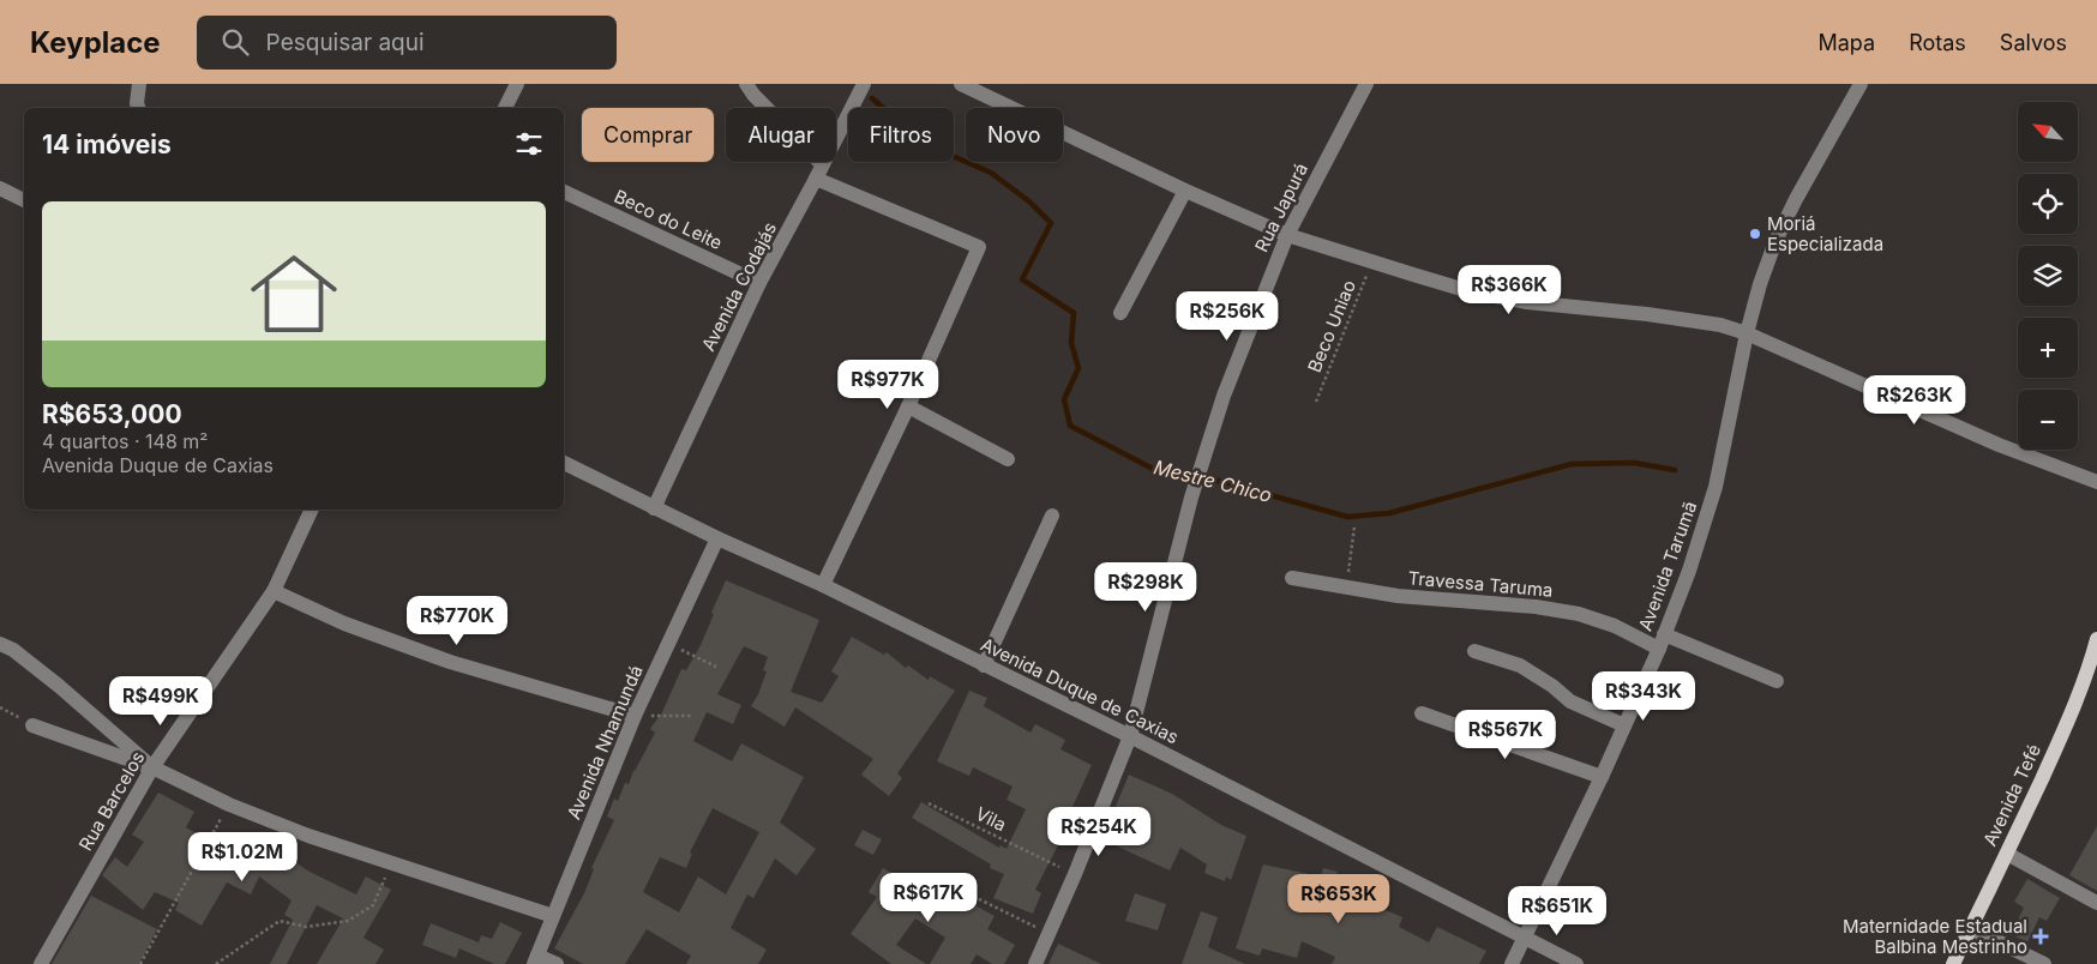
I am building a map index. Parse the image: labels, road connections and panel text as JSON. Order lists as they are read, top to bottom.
{
  "streets": {
    "main road": ["Avenida Tefé"],
    "street": [
      "Rua Japurá",
      "Beco do Leite",
      "Avenida Codajás",
      "Avenida Tarumã",
      "Travessa Taruma",
      "Avenida Duque de Caxias",
      "Avenida Nhamundá",
      "Rua Barcelos"
    ],
    "path": ["Beco Uniao", "Vila"]
  },
  "crossings": [
    ["Rua Japurá", "Avenida Duque de Caxias"],
    ["Rua Japurá", "Vila"],
    ["Beco do Leite", "Avenida Codajás"],
    ["Avenida Codajás", "Avenida Duque de Caxias"],
    ["Avenida Tarumã", "Travessa Taruma"],
    ["Avenida Tarumã", "Avenida Duque de Caxias"],
    ["Avenida Duque de Caxias", "Avenida Nhamundá"]
  ],
  "water": ["Mestre Chico"],
  "places": {
    "other": ["Moriá Especializada"],
    "health": ["Maternidade Estadual Balbina Mestrinho"]
  },
  "north": "top left",
  "page": {
    "header": "Keyplace",
    "search": "Pesquisar aqui",
    "nav": ["Mapa", "Rotas", "Salvos"],
    "map_buttons": ["+", "−"],
    "chip": [
      "Comprar",
      "Alugar",
      "Filtros",
      "Novo"
    ],
    "heading": "14 imóveis",
    "list": [
      {
        "name": "R$653,000",
        "note": "4 quartos · 148 m² · Avenida Duque de Caxias"
      }
    ],
    "price": [
      "R$366K",
      "R$256K",
      "R$977K",
      "R$263K",
      "R$298K",
      "R$770K",
      "R$343K",
      "R$499K",
      "R$567K",
      "R$254K",
      "R$1.02M",
      "R$617K",
      "R$653K",
      "R$651K"
    ]
  }
}
